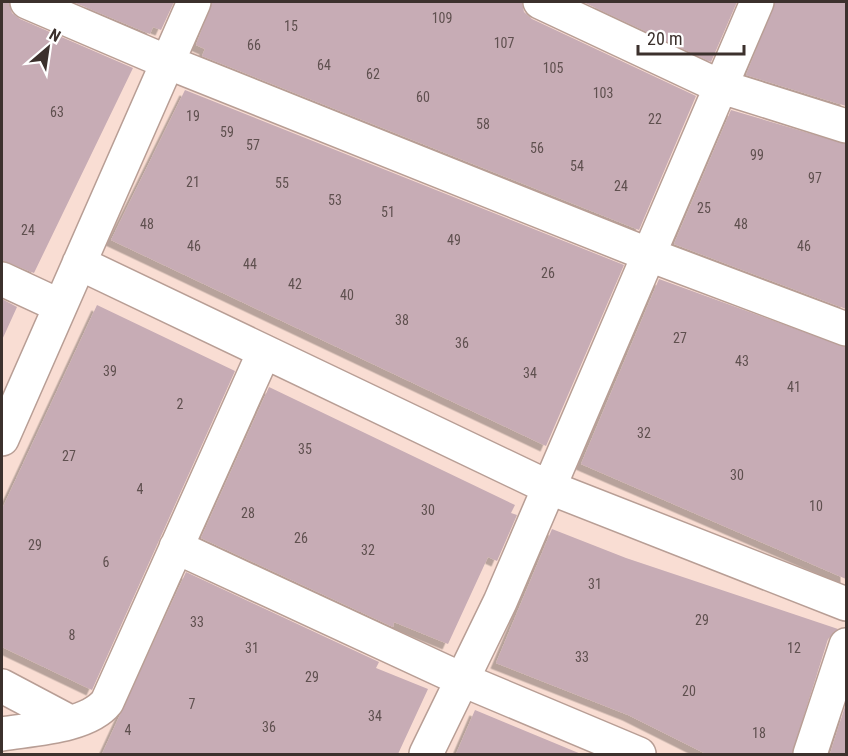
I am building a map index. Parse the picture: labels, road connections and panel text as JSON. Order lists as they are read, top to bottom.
{
  "house_numbers": [
    "109",
    "15",
    "107",
    "66",
    "64",
    "105",
    "62",
    "103",
    "60",
    "63",
    "19",
    "22",
    "58",
    "59",
    "57",
    "56",
    "99",
    "54",
    "97",
    "21",
    "55",
    "24",
    "53",
    "25",
    "51",
    "48",
    "48",
    "24",
    "49",
    "46",
    "46",
    "44",
    "26",
    "42",
    "40",
    "38",
    "27",
    "36",
    "43",
    "39",
    "34",
    "41",
    "2",
    "32",
    "35",
    "27",
    "30",
    "4",
    "10",
    "30",
    "28",
    "26",
    "29",
    "32",
    "6",
    "31",
    "29",
    "33",
    "8",
    "31",
    "12",
    "33",
    "29",
    "20",
    "7",
    "34",
    "36",
    "4",
    "18"
  ],
  "scale_bar": "20 m",
  "north": "top right"
}
